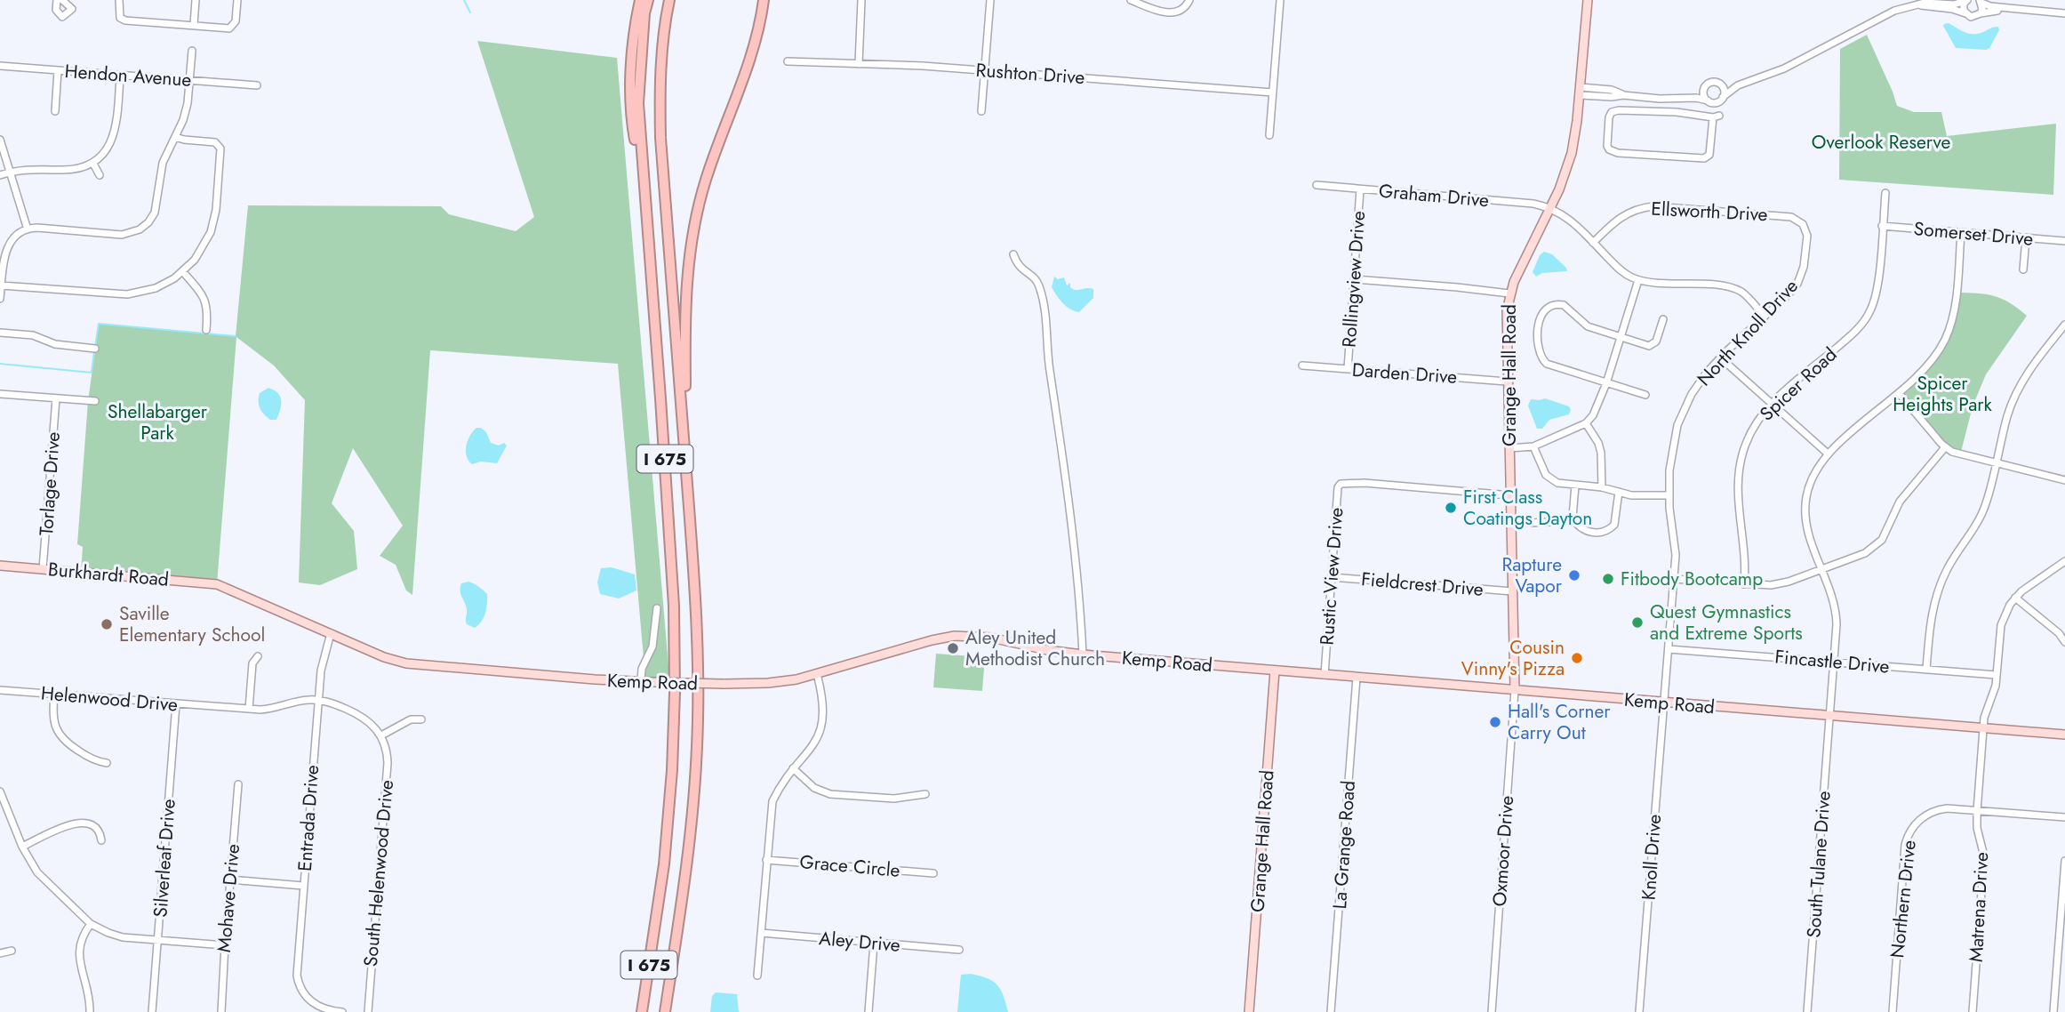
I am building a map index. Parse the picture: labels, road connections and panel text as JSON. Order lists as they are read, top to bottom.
{
  "streets": {
    "highway": ["I 675"],
    "main road": ["Grange Hall Road", "Burkhardt Road", "Kemp Road"],
    "street": [
      "Rushton Drive",
      "Hendon Avenue",
      "Graham Drive",
      "Ellsworth Drive",
      "Somerset Drive",
      "Rollingview Drive",
      "North Knoll Drive",
      "Darden Drive",
      "Spicer Road",
      "Torlage Drive",
      "Rustic View Drive",
      "Fieldcrest Drive",
      "Fincastle Drive",
      "Helenwood Drive",
      "Entrada Drive",
      "La Grange Road",
      "Oxmoor Drive",
      "Knoll Drive",
      "Silverleaf Drive",
      "South Tulane Drive",
      "Grace Circle",
      "South Helenwood Drive",
      "Mohave Drive",
      "Northern Drive",
      "Matrena Drive",
      "Aley Drive"
    ]
  },
  "crossings": [
    ["Graham Drive", "Rollingview Drive"],
    ["Graham Drive", "Grange Hall Road"],
    ["Ellsworth Drive", "North Knoll Drive"],
    ["Somerset Drive", "Spicer Road"],
    ["Somerset Drive", "South Tulane Drive"],
    ["Rollingview Drive", "Darden Drive"],
    ["North Knoll Drive", "Kemp Road"],
    ["North Knoll Drive", "Fincastle Drive"],
    ["North Knoll Drive", "Knoll Drive"],
    ["Darden Drive", "Grange Hall Road"],
    ["Grange Hall Road", "Rustic View Drive"],
    ["Grange Hall Road", "Fieldcrest Drive"],
    ["Grange Hall Road", "Kemp Road"],
    ["Grange Hall Road", "Oxmoor Drive"],
    ["Torlage Drive", "Burkhardt Road"],
    ["Burkhardt Road", "Kemp Road"],
    ["Rustic View Drive", "Fieldcrest Drive"],
    ["Rustic View Drive", "Kemp Road"],
    ["Kemp Road", "Entrada Drive"],
    ["Kemp Road", "La Grange Road"],
    ["Kemp Road", "Oxmoor Drive"],
    ["Kemp Road", "Knoll Drive"],
    ["Kemp Road", "South Tulane Drive"],
    ["Kemp Road", "Matrena Drive"],
    ["Fincastle Drive", "South Tulane Drive"],
    ["Fincastle Drive", "Matrena Drive"],
    ["Helenwood Drive", "Entrada Drive"],
    ["Helenwood Drive", "Silverleaf Drive"],
    ["Northern Drive", "Matrena Drive"]
  ],
  "parks": ["Overlook Reserve", "Spicer Heights Park", "Shellabarger Park"],
  "places": [
    "First Class Coatings Dayton",
    "Rapture Vapor",
    "Fitbody Bootcamp",
    "Quest Gymnastics and Extreme Sports",
    "Saville Elementary School",
    "Aley United Methodist Church",
    "Cousin Vinny's Pizza",
    "Hall's Corner Carry Out"
  ]
}
